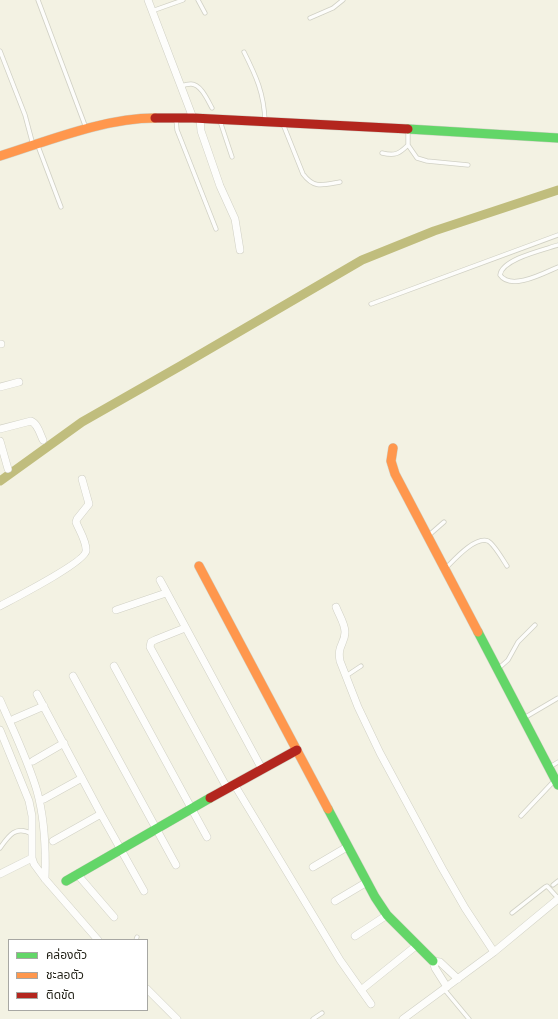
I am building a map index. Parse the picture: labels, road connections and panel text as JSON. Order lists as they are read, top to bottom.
{
  "legend": ["คล่องตัว", "ชะลอตัว", "ติดขัด"]
}
